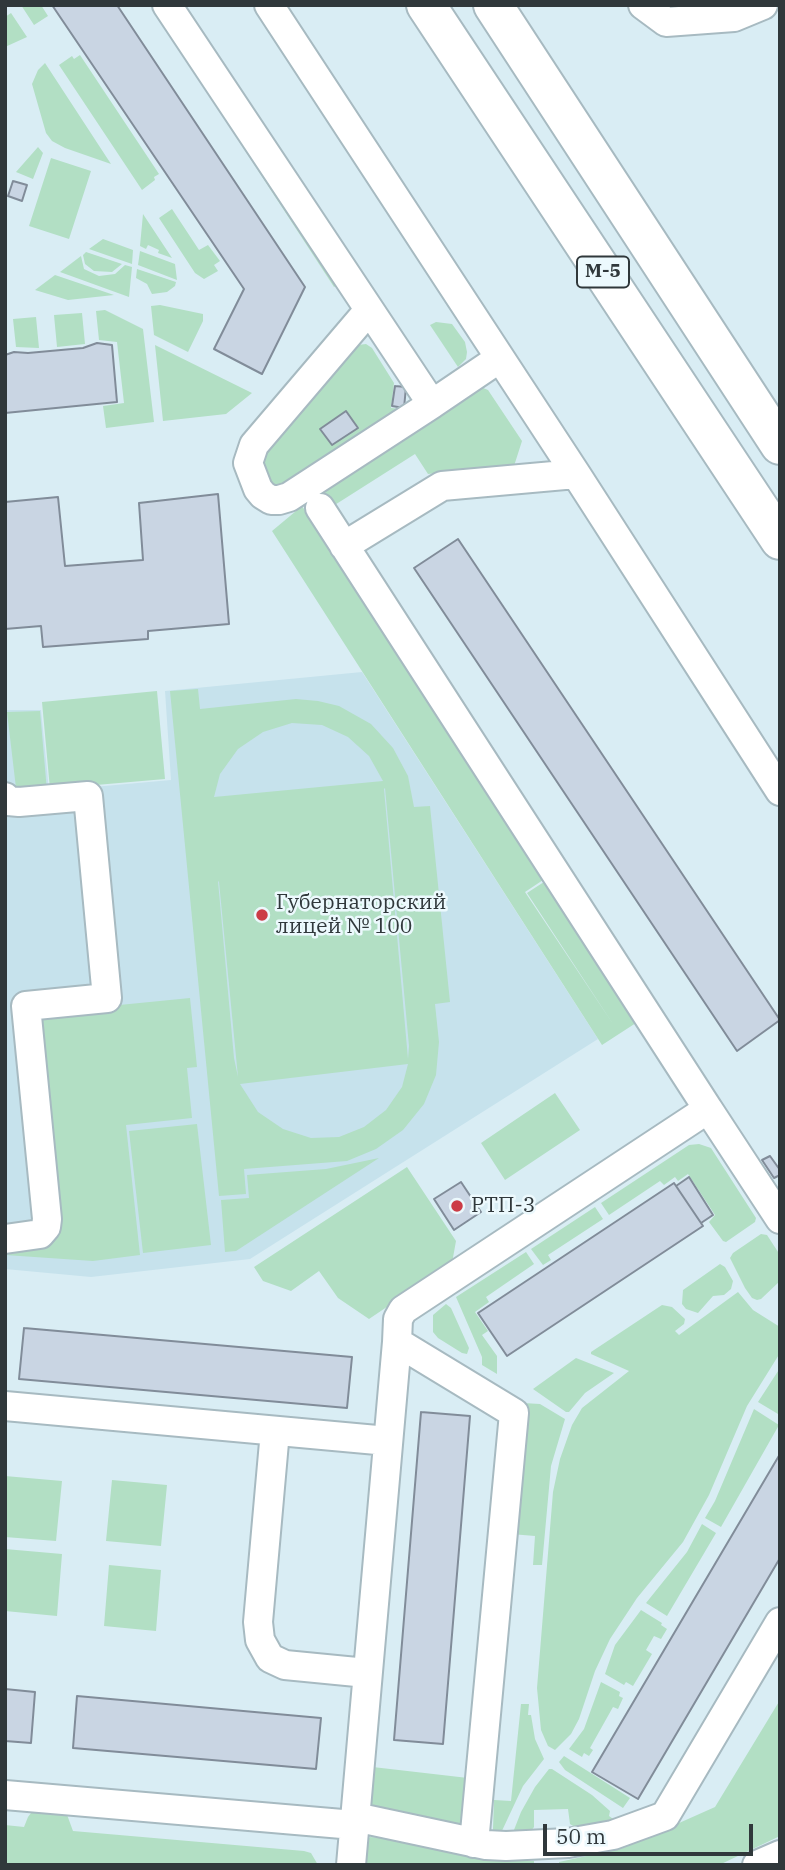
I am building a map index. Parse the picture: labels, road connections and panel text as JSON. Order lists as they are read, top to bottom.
{
  "streets": {
    "highway": ["М-5"]
  },
  "places": ["Губернаторский лицей № 100", "РТП-3"],
  "scale_bar": "50 m"
}
